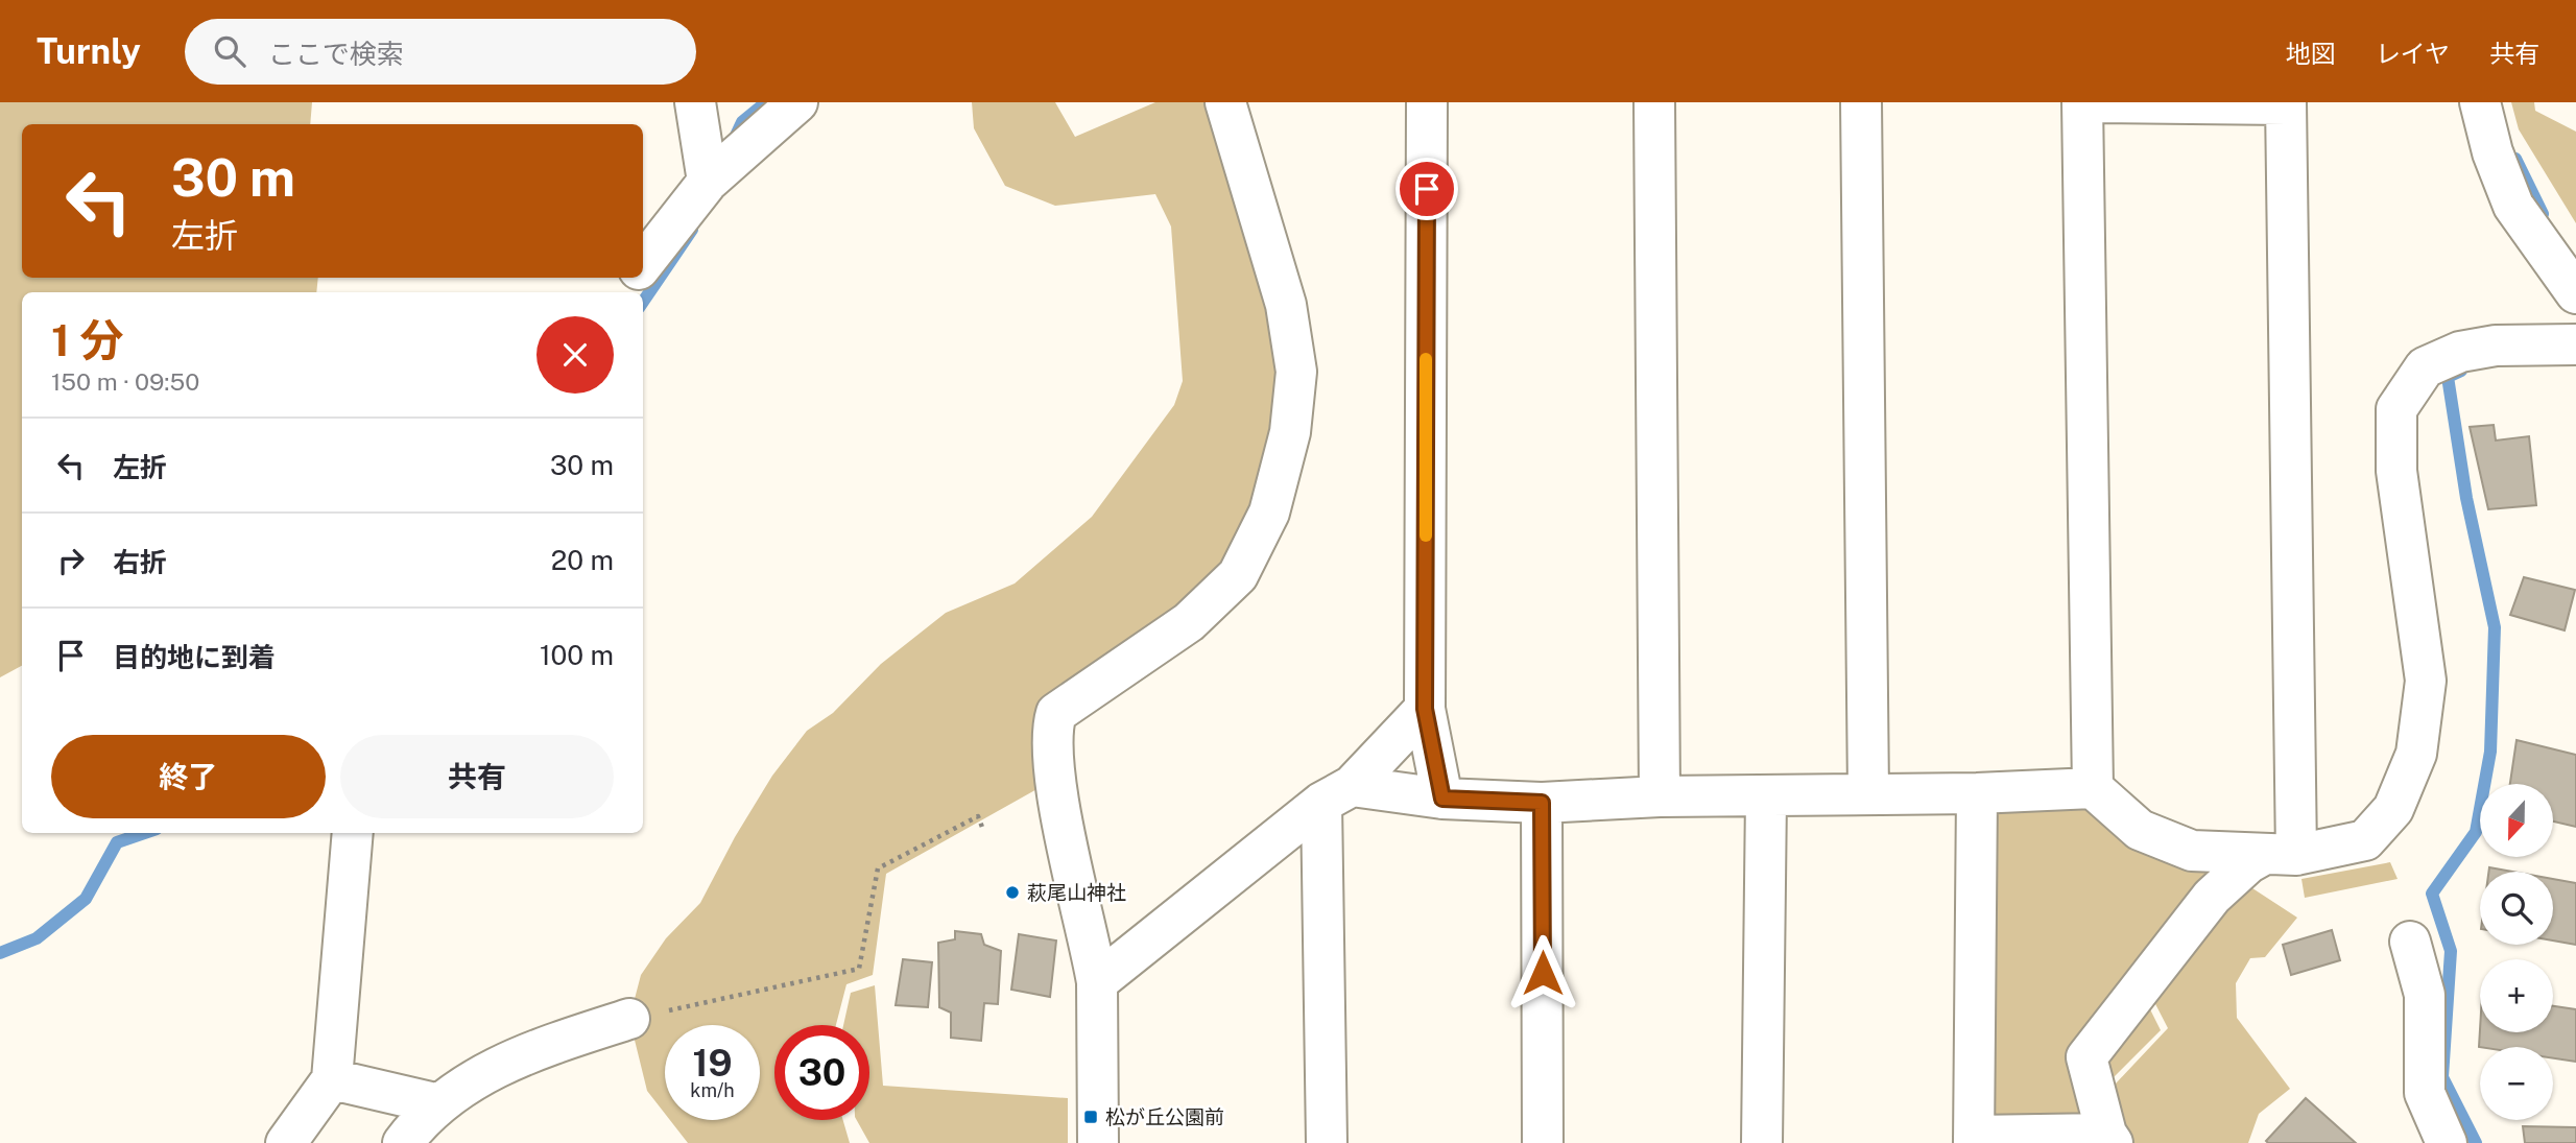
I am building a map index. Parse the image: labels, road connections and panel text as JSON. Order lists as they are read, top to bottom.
{
  "places": {
    "other": ["萩尾山神社"],
    "transit": ["松が丘公園前"]
  },
  "north": "bottom",
  "page": {
    "header": "Turnly",
    "search": "ここで検索",
    "nav": ["地図", "レイヤ", "共有"],
    "turn": ["30 m", "左折"],
    "heading": ["1 分", "150 m · 09:50"],
    "list": [
      {
        "name": "左折",
        "value": "30 m"
      },
      {
        "name": "右折",
        "value": "20 m"
      },
      {
        "name": "目的地に到着",
        "value": "100 m"
      }
    ],
    "buttons": ["終了", "共有"],
    "map_buttons": ["+", "−"],
    "speed": "19 km/h",
    "limit": "30"
  }
}
